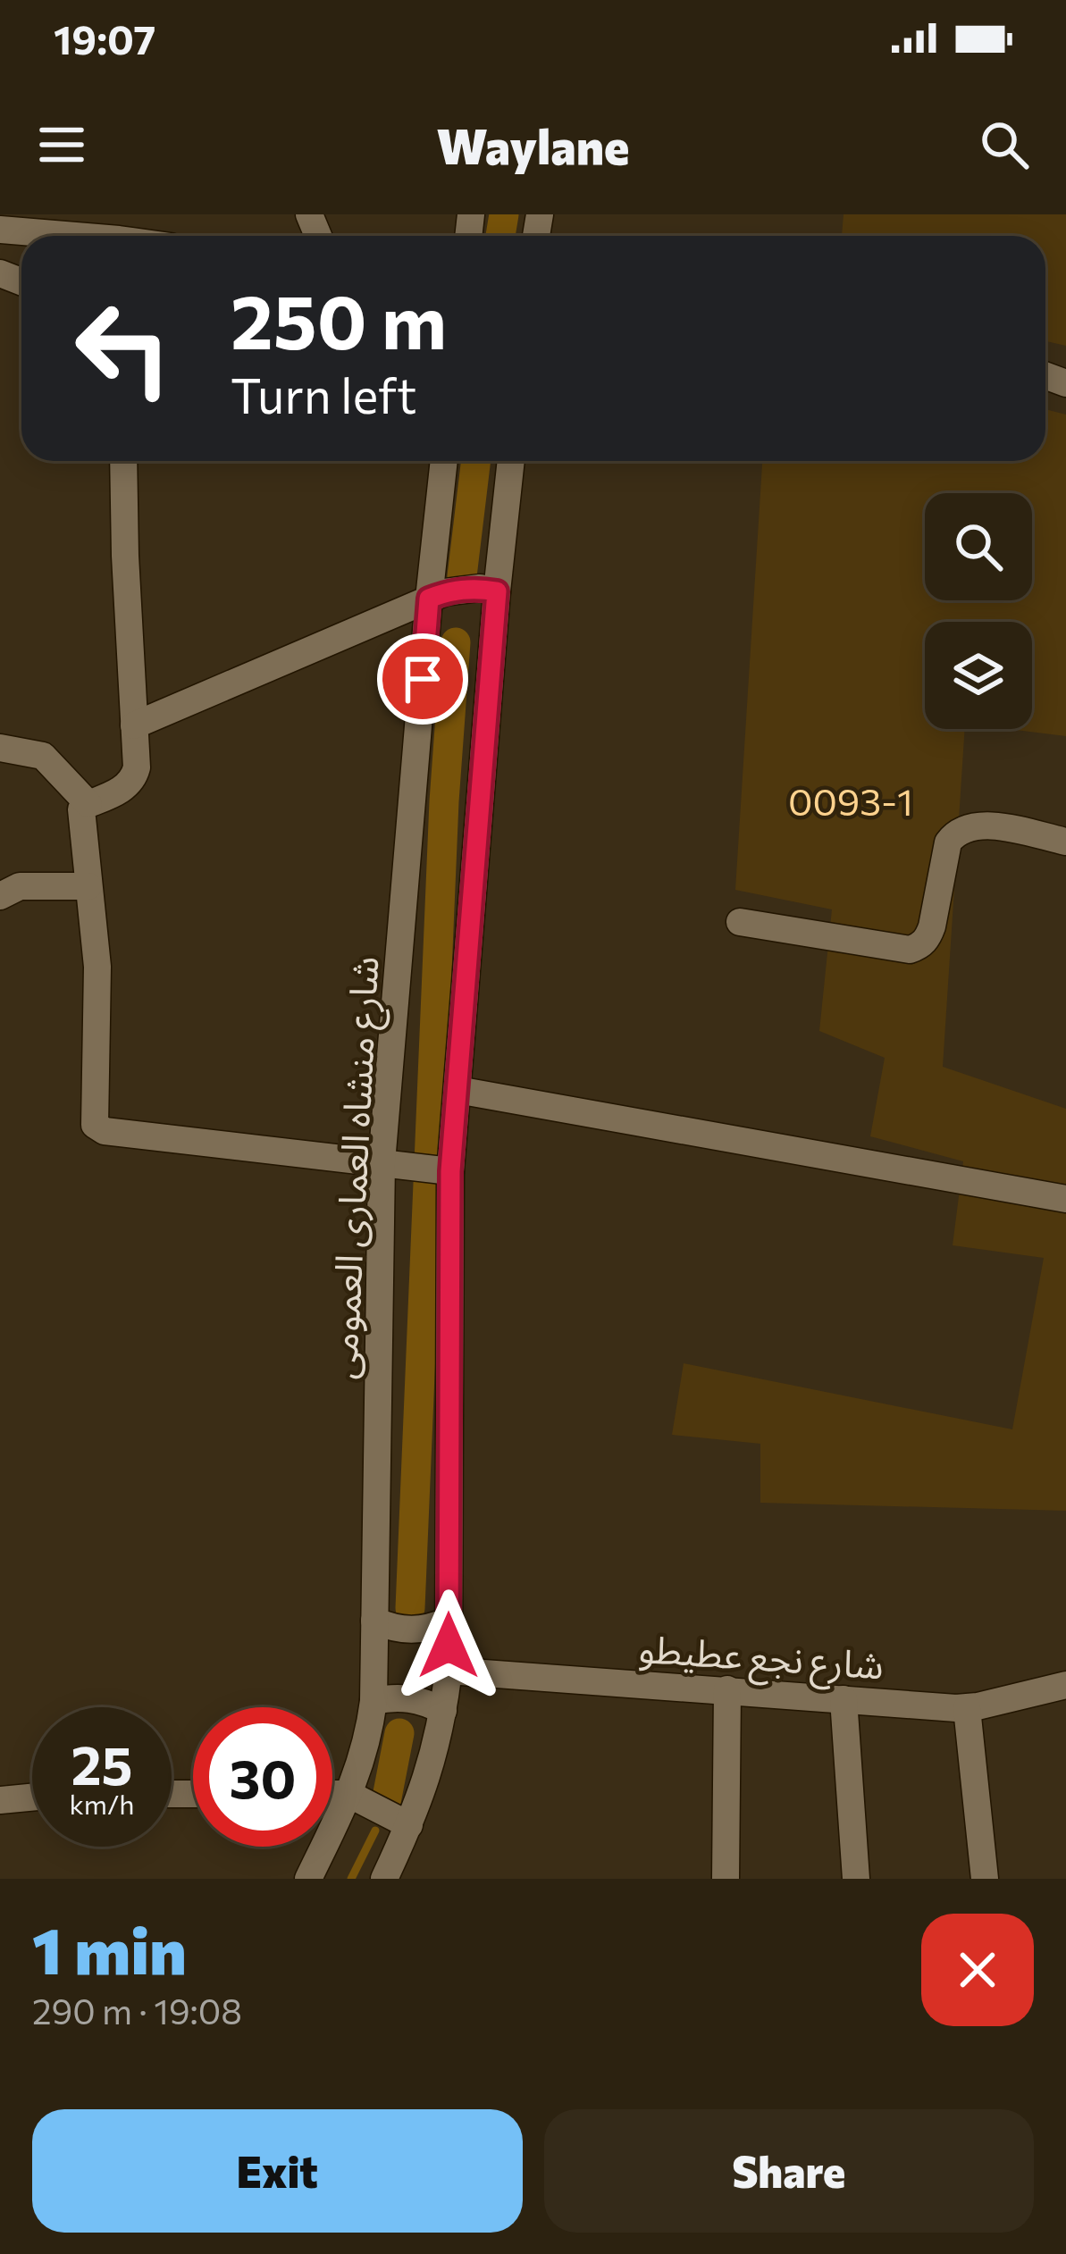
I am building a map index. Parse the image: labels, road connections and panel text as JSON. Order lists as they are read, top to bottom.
{
  "streets": {
    "street": ["شارع منشاه العمارى العمومى", "شارع نجع عطيطو"]
  },
  "parks": ["0093-1"],
  "page": {
    "status": "19:07",
    "header": "Waylane",
    "turn": ["250 m", "Turn left"],
    "speed": "25 km/h",
    "limit": "30",
    "heading": ["1 min", "290 m · 19:08"],
    "buttons": ["Exit", "Share"]
  }
}
